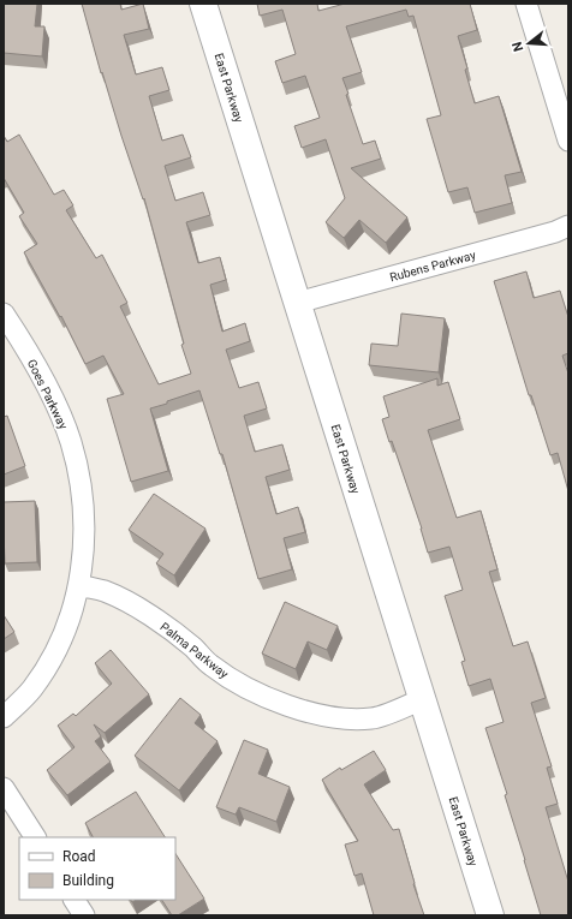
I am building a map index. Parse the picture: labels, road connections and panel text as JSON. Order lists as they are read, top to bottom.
{
  "streets": {
    "street": [
      "East Parkway",
      "Rubens Parkway",
      "Goes Parkway",
      "Palma Parkway"
    ]
  },
  "crossings": [
    ["East Parkway", "Rubens Parkway"],
    ["East Parkway", "Palma Parkway"],
    ["Goes Parkway", "Palma Parkway"]
  ],
  "legend": ["Road", "Building"],
  "north": "left"
}
